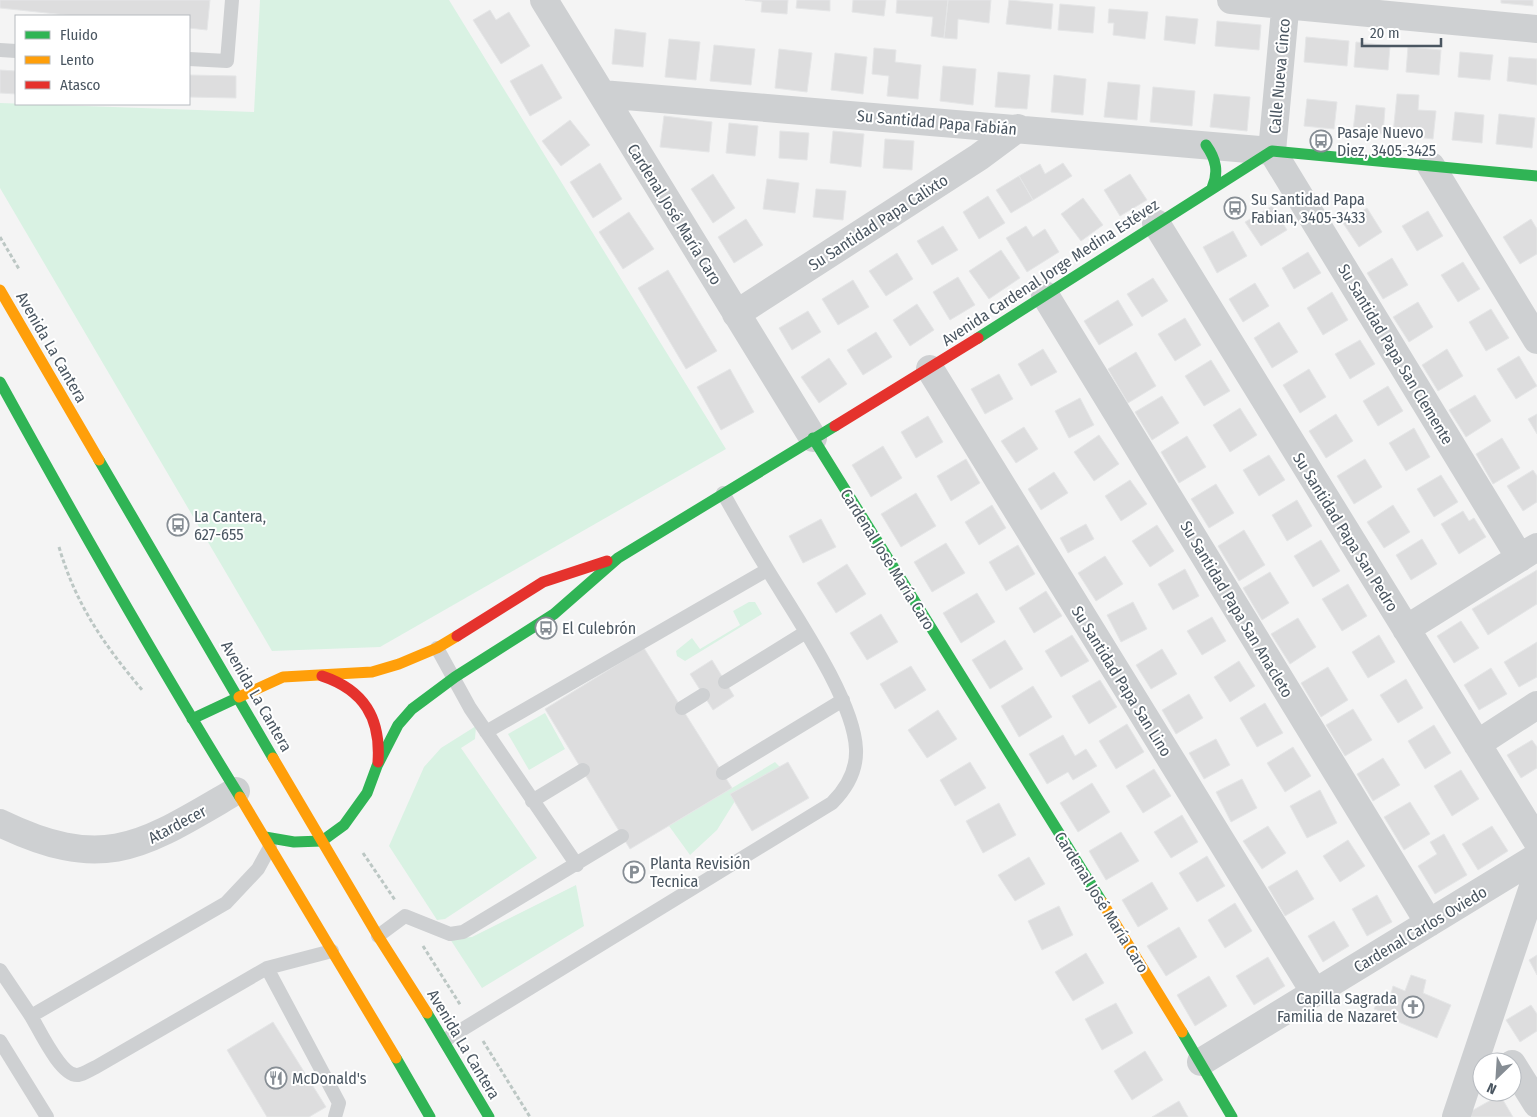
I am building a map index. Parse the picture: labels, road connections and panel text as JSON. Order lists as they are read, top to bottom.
{
  "streets": {
    "main road": ["Cardenal José María Caro", "Avenida Cardenal Jorge Medina Estévez", "Avenida La Cantera"],
    "street": [
      "Calle Nueva Cinco",
      "Su Santidad Papa Fabián",
      "Su Santidad Papa Calixto",
      "Su Santidad Papa San Clemente",
      "Su Santidad Papa San Pedro",
      "Su Santidad Papa San Anacleto",
      "Su Santidad Papa San Lino",
      "Atardecer",
      "Cardenal Carlos Oviedo"
    ]
  },
  "crossings": [
    ["Calle Nueva Cinco", "Su Santidad Papa Fabián"],
    ["Calle Nueva Cinco", "Avenida Cardenal Jorge Medina Estévez"],
    ["Calle Nueva Cinco", "Su Santidad Papa San Clemente"],
    ["Su Santidad Papa Fabián", "Cardenal José María Caro"],
    ["Su Santidad Papa Fabián", "Su Santidad Papa Calixto"],
    ["Su Santidad Papa Fabián", "Avenida Cardenal Jorge Medina Estévez"],
    ["Su Santidad Papa Fabián", "Su Santidad Papa San Clemente"],
    ["Cardenal José María Caro", "Su Santidad Papa Calixto"],
    ["Cardenal José María Caro", "Avenida Cardenal Jorge Medina Estévez"],
    ["Cardenal José María Caro", "Cardenal Carlos Oviedo"],
    ["Avenida Cardenal Jorge Medina Estévez", "Avenida La Cantera"],
    ["Avenida Cardenal Jorge Medina Estévez", "Su Santidad Papa San Clemente"],
    ["Avenida Cardenal Jorge Medina Estévez", "Su Santidad Papa San Pedro"],
    ["Avenida Cardenal Jorge Medina Estévez", "Su Santidad Papa San Anacleto"],
    ["Avenida Cardenal Jorge Medina Estévez", "Su Santidad Papa San Lino"],
    ["Su Santidad Papa San Anacleto", "Cardenal Carlos Oviedo"],
    ["Su Santidad Papa San Lino", "Cardenal Carlos Oviedo"]
  ],
  "places": {
    "bus stop": [
      "Pasaje Nuevo Diez, 3405-3425",
      "Su Santidad Papa Fabian, 3405-3433",
      "La Cantera, 627-655",
      "El Culebrón"
    ],
    "parking": ["Planta Revisión Tecnica"],
    "church": ["Capilla Sagrada Familia de Nazaret"],
    "restaurant": ["McDonald's"]
  },
  "legend": ["Fluido", "Lento", "Atasco"],
  "scale_bar": "20 m",
  "north": "bottom left"
}
